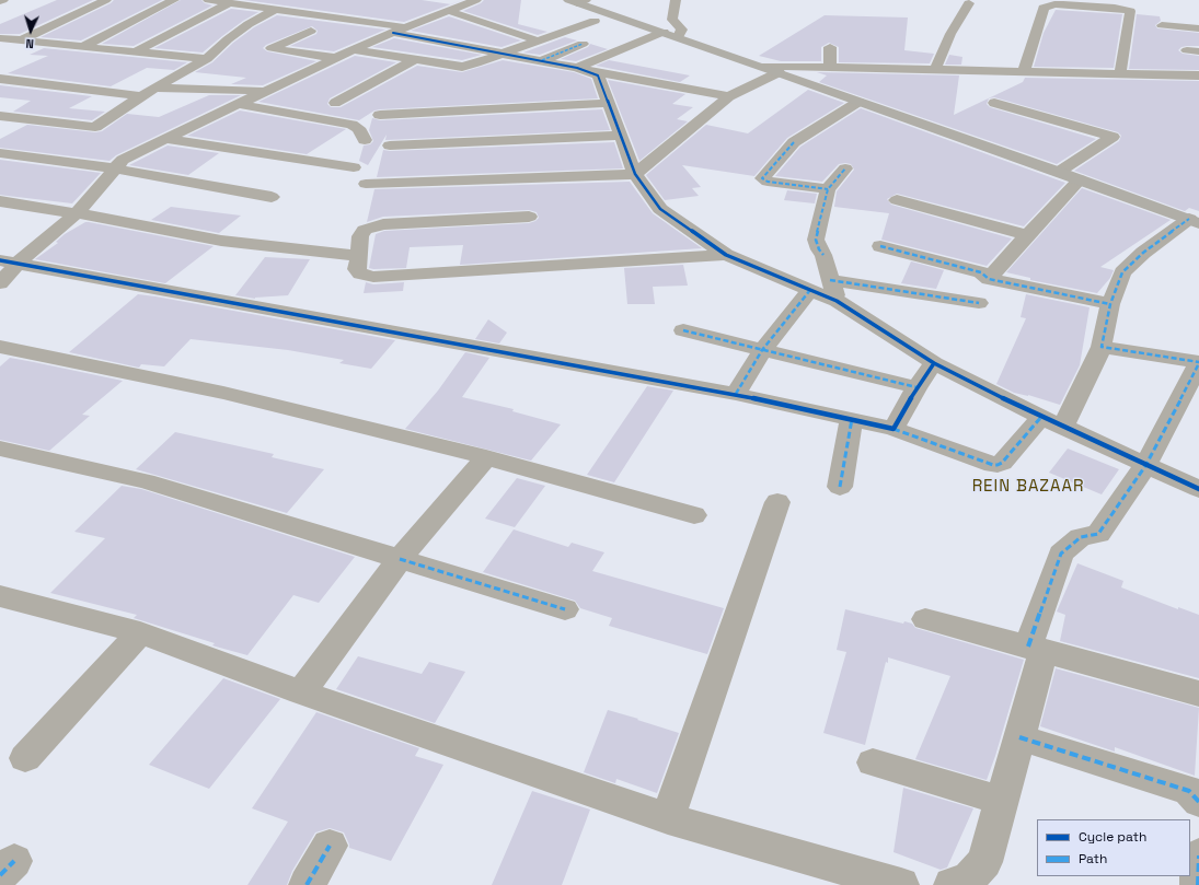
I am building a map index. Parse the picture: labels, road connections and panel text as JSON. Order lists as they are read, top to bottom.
{
  "districts": ["REIN BAZAAR"],
  "legend": ["Cycle path", "Path"],
  "north": "bottom"
}
